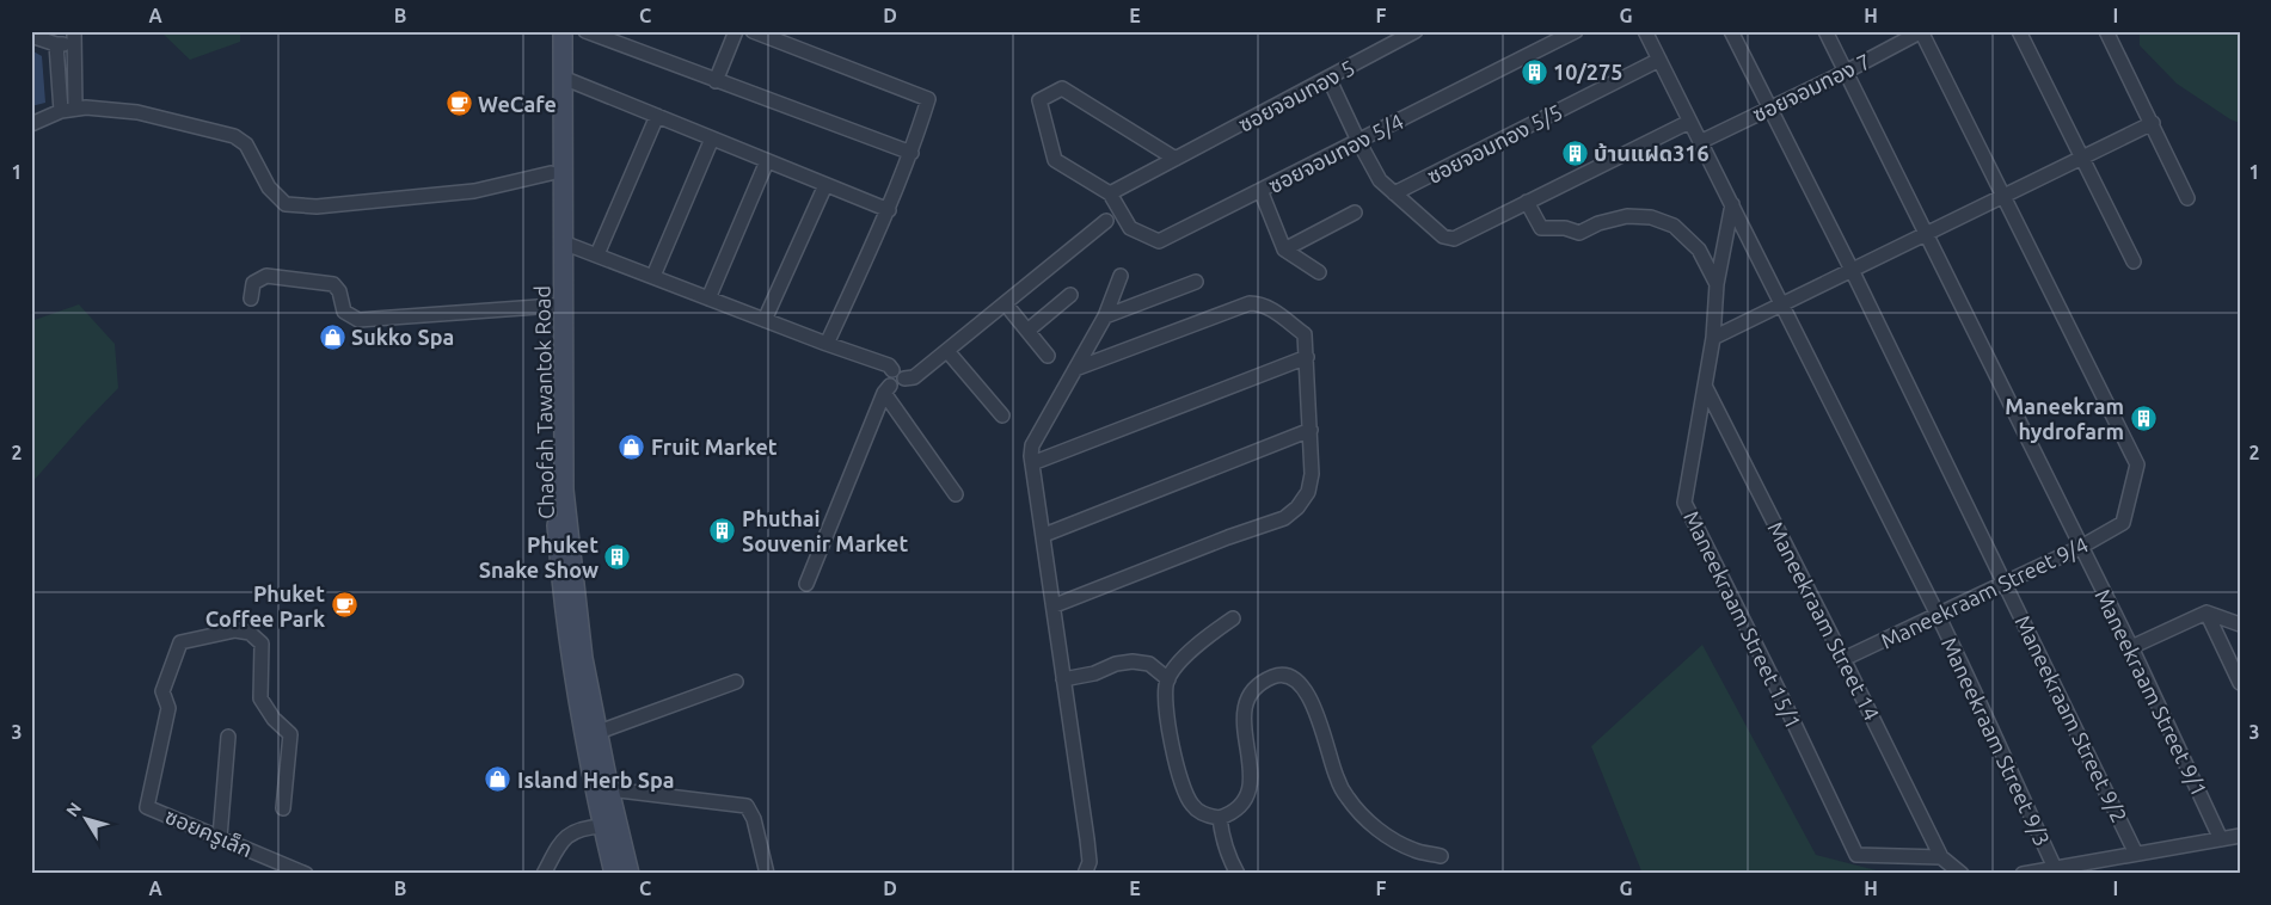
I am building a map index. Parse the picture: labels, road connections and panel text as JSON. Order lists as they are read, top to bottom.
{
  "streets": {
    "main road": ["Chaofah Tawantok Road"],
    "street": [
      "ซอยจอมทอง 7",
      "ซอยจอมทอง 5",
      "ซอยจอมทอง 5/5",
      "ซอยจอมทอง 5/4",
      "Maneekraam Street 9/4",
      "Maneekraam Street 15/1",
      "Maneekraam Street 14",
      "Maneekraam Street 9/1",
      "Maneekraam Street 9/2",
      "Maneekraam Street 9/3",
      "ซอยครูเล็ก"
    ]
  },
  "crossings": [
    ["ซอยจอมทอง 7", "Maneekraam Street 9/4"],
    ["ซอยจอมทอง 7", "Maneekraam Street 9/1"],
    ["ซอยจอมทอง 7", "Maneekraam Street 9/2"],
    ["ซอยจอมทอง 5", "ซอยจอมทอง 5/4"],
    ["Maneekraam Street 9/4", "Maneekraam Street 14"],
    ["Maneekraam Street 9/4", "Maneekraam Street 9/1"],
    ["Maneekraam Street 9/4", "Maneekraam Street 9/2"],
    ["Maneekraam Street 9/4", "Maneekraam Street 9/3"],
    ["Maneekraam Street 15/1", "Maneekraam Street 14"]
  ],
  "places": {
    "building": [
      "10/275",
      "บ้านแฝด316",
      "Maneekram hydrofarm",
      "Phuthai Souvenir Market",
      "Phuket Snake Show"
    ],
    "cafe": ["WeCafe", "Phuket Coffee Park"],
    "shop": ["Sukko Spa", "Fruit Market", "Island Herb Spa"]
  },
  "north": "top left",
  "grid": {
    "columns": [
      "A",
      "B",
      "C",
      "D",
      "E",
      "F",
      "G",
      "H",
      "I"
    ],
    "rows": ["1", "2", "3"]
  }
}
